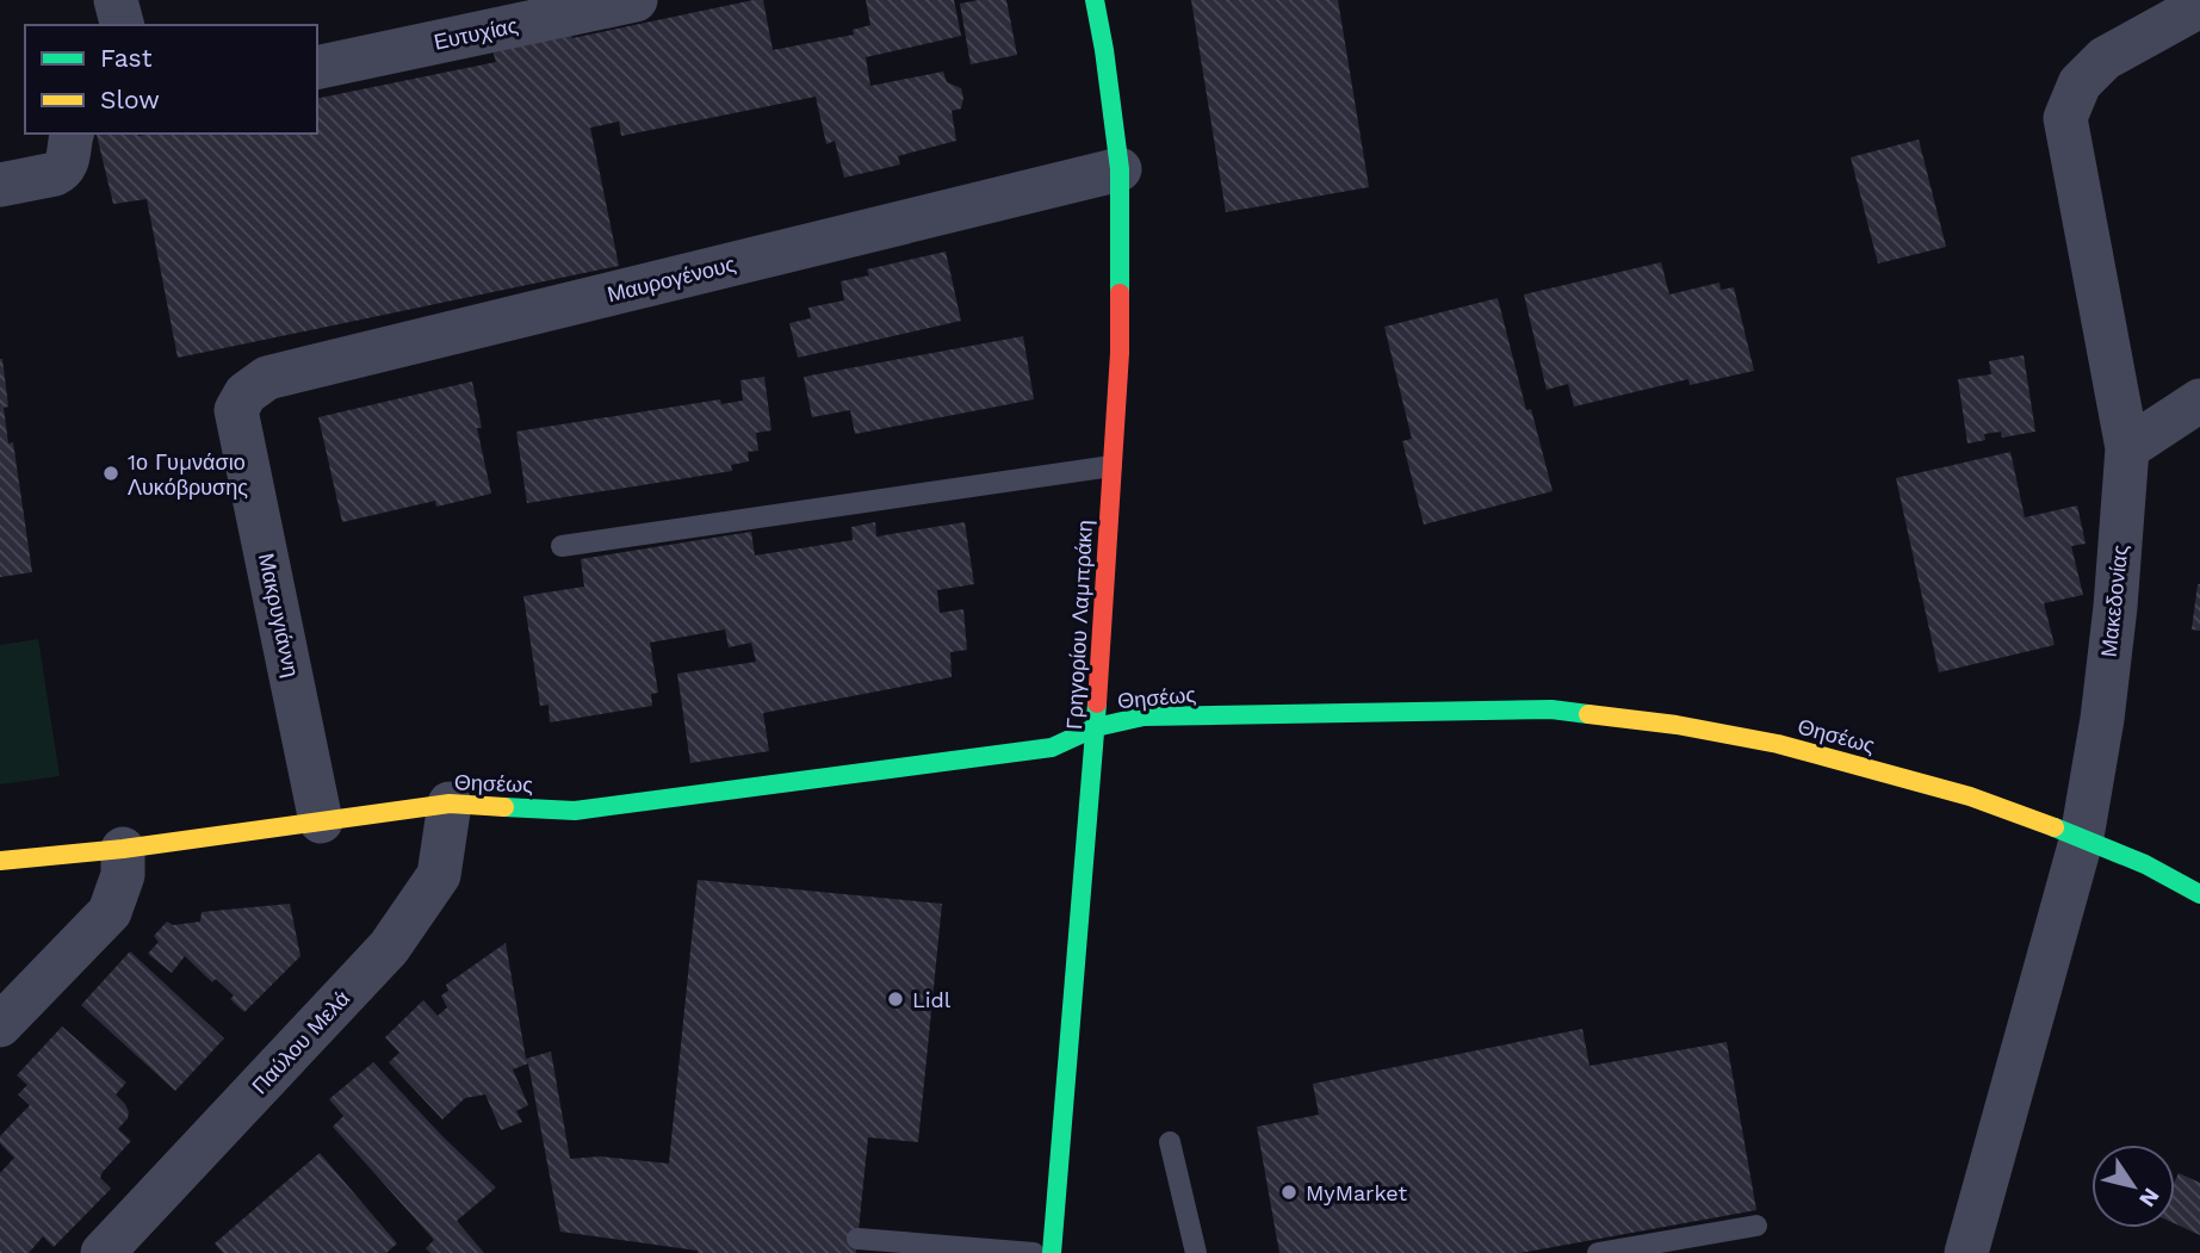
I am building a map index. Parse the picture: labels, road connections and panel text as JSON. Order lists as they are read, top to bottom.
{
  "streets": {
    "street": [
      "Ευτυχίας",
      "Μαυρογένους",
      "Μακεδονίας",
      "Μακρυγιάννη",
      "Γρηγορίου Λαμπράκη",
      "Θησέως",
      "Παύλου Μελά"
    ]
  },
  "crossings": [
    ["Μαυρογένους", "Μακρυγιάννη"],
    ["Μαυρογένους", "Γρηγορίου Λαμπράκη"],
    ["Μακεδονίας", "Θησέως"],
    ["Μακρυγιάννη", "Θησέως"],
    ["Γρηγορίου Λαμπράκη", "Θησέως"],
    ["Θησέως", "Παύλου Μελά"]
  ],
  "places": ["1ο Γυμνάσιο Λυκόβρυσης", "Lidl", "MyMarket"],
  "legend": ["Fast", "Slow"],
  "north": "bottom right"
}
